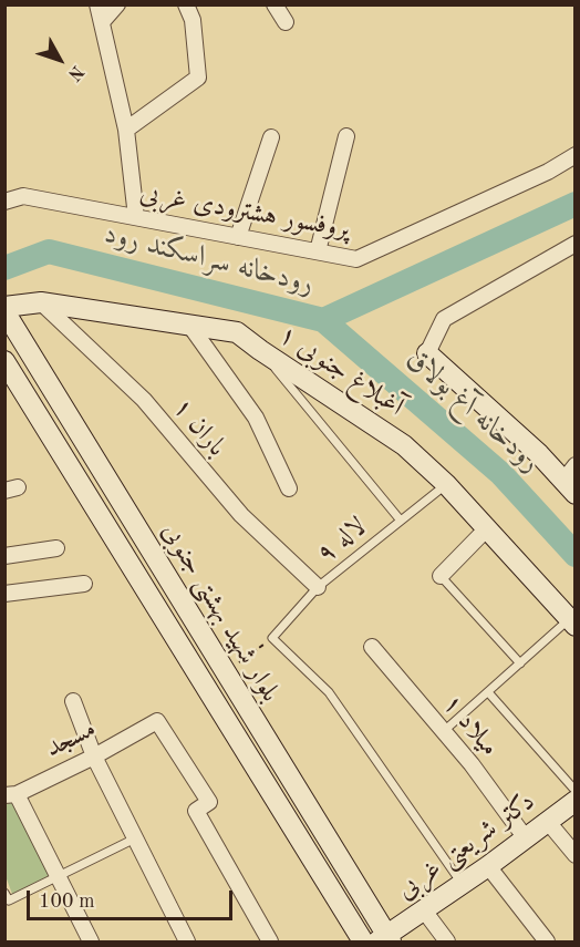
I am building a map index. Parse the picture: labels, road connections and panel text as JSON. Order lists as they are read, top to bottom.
{
  "streets": {
    "main road": ["آغبلاغ جنوبی ۱", "بلوار شهید بهشتی جنوبی", "دکتر شریعتی غربی"],
    "street": [
      "پروفسور هشترودی غربی",
      "باران ۱",
      "میلاد ۱",
      "مسجد"
    ],
    "lane": ["لاله ۹"]
  },
  "crossings": [
    ["آغبلاغ جنوبی ۱", "باران ۱"],
    ["آغبلاغ جنوبی ۱", "لاله ۹"],
    ["آغبلاغ جنوبی ۱", "بلوار شهید بهشتی جنوبی"],
    ["باران ۱", "لاله ۹"],
    ["بلوار شهید بهشتی جنوبی", "دکتر شریعتی غربی"],
    ["میلاد ۱", "دکتر شریعتی غربی"]
  ],
  "water": ["رودخانه سراسکند رود", "رودخانه آغ بولاق"],
  "scale_bar": "100 m",
  "north": "bottom right"
}
